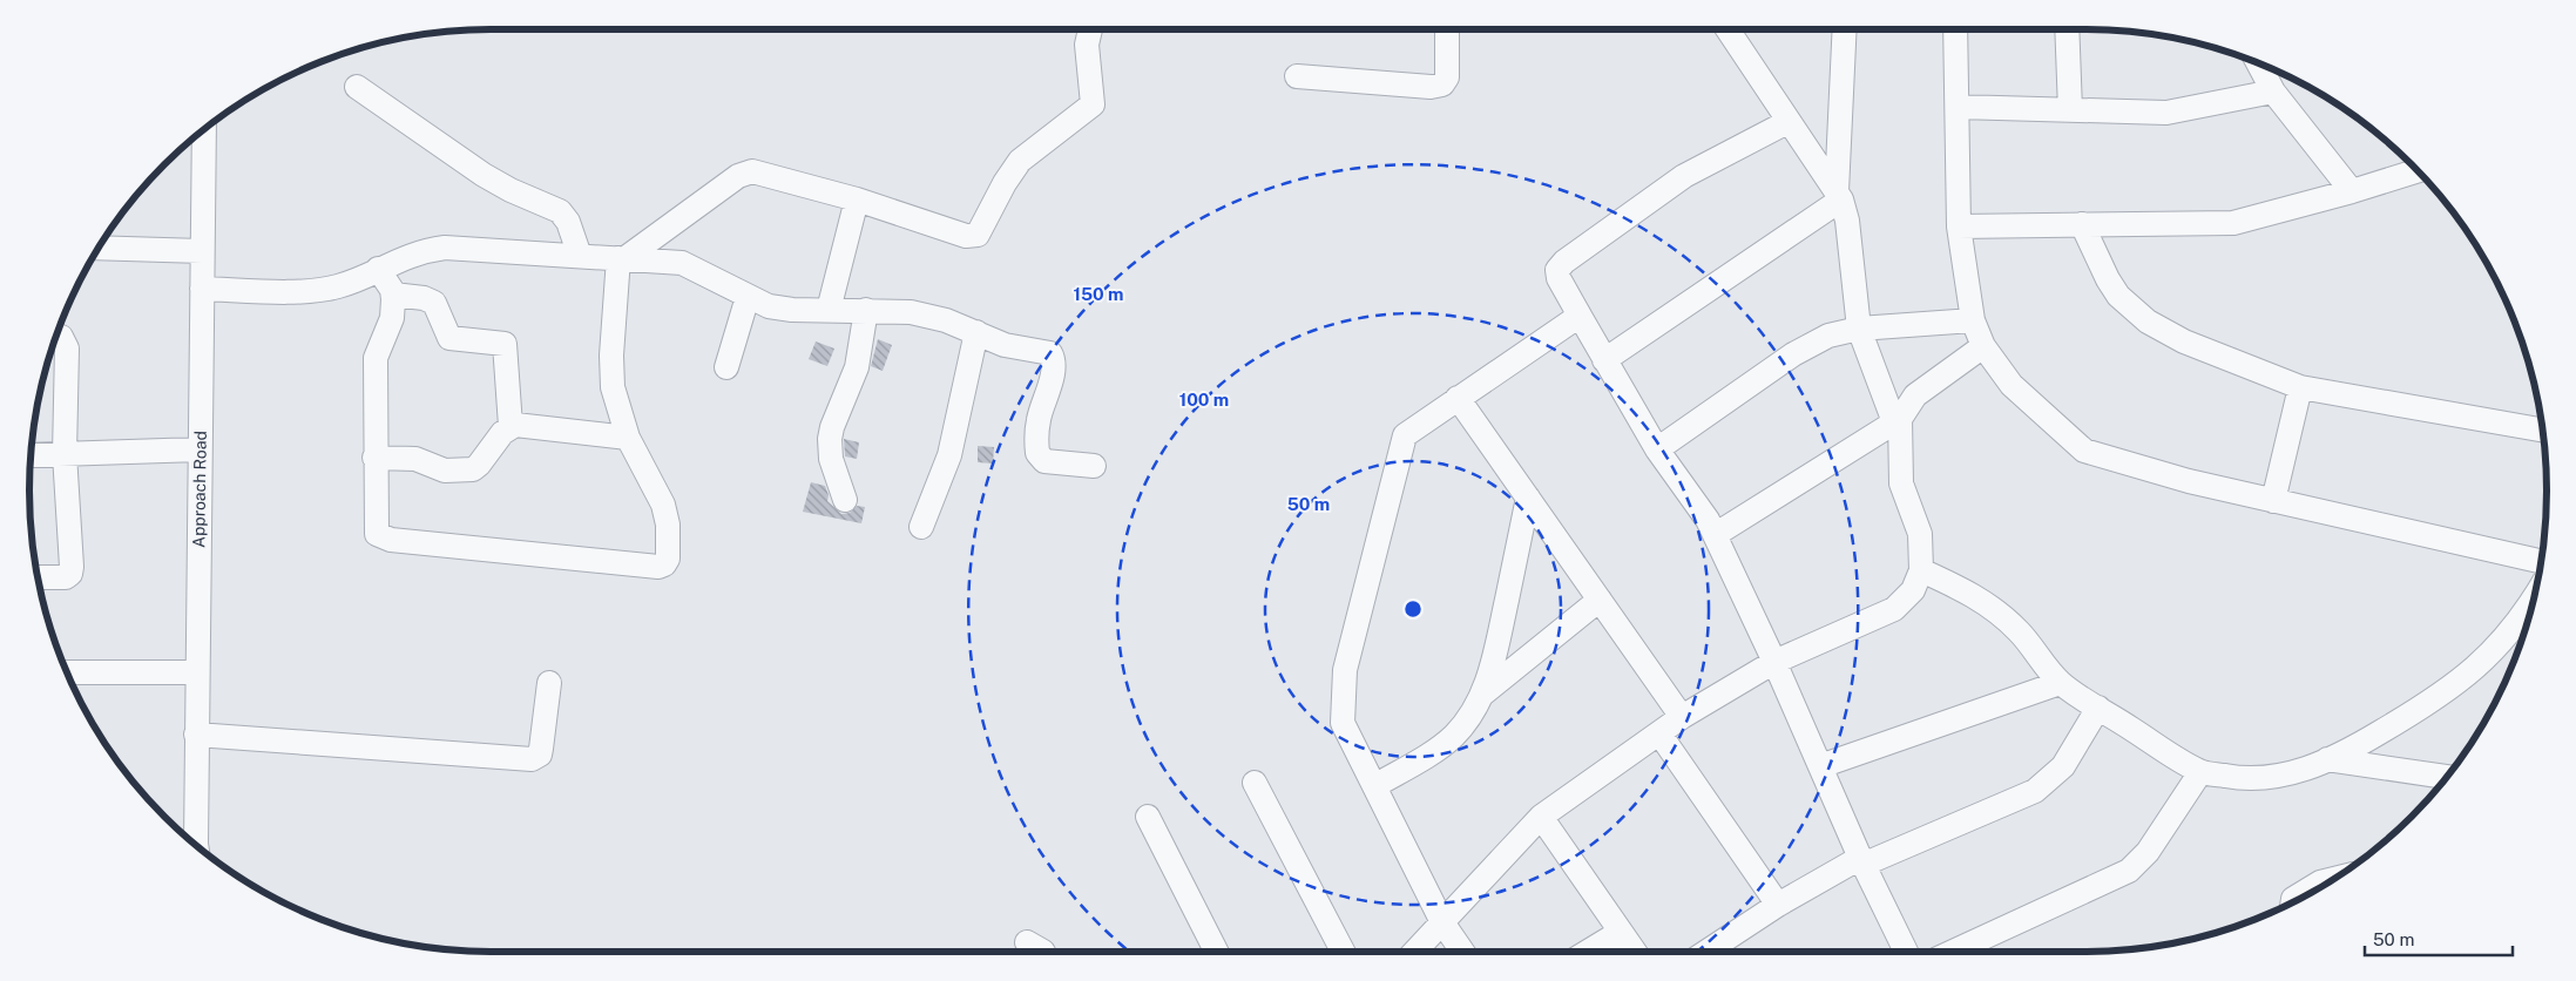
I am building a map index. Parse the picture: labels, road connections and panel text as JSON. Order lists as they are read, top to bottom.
{
  "streets": {
    "street": ["Approach Road"]
  },
  "scale_bar": "50 m",
  "rings": ["150 m", "100 m", "50 m"]
}
